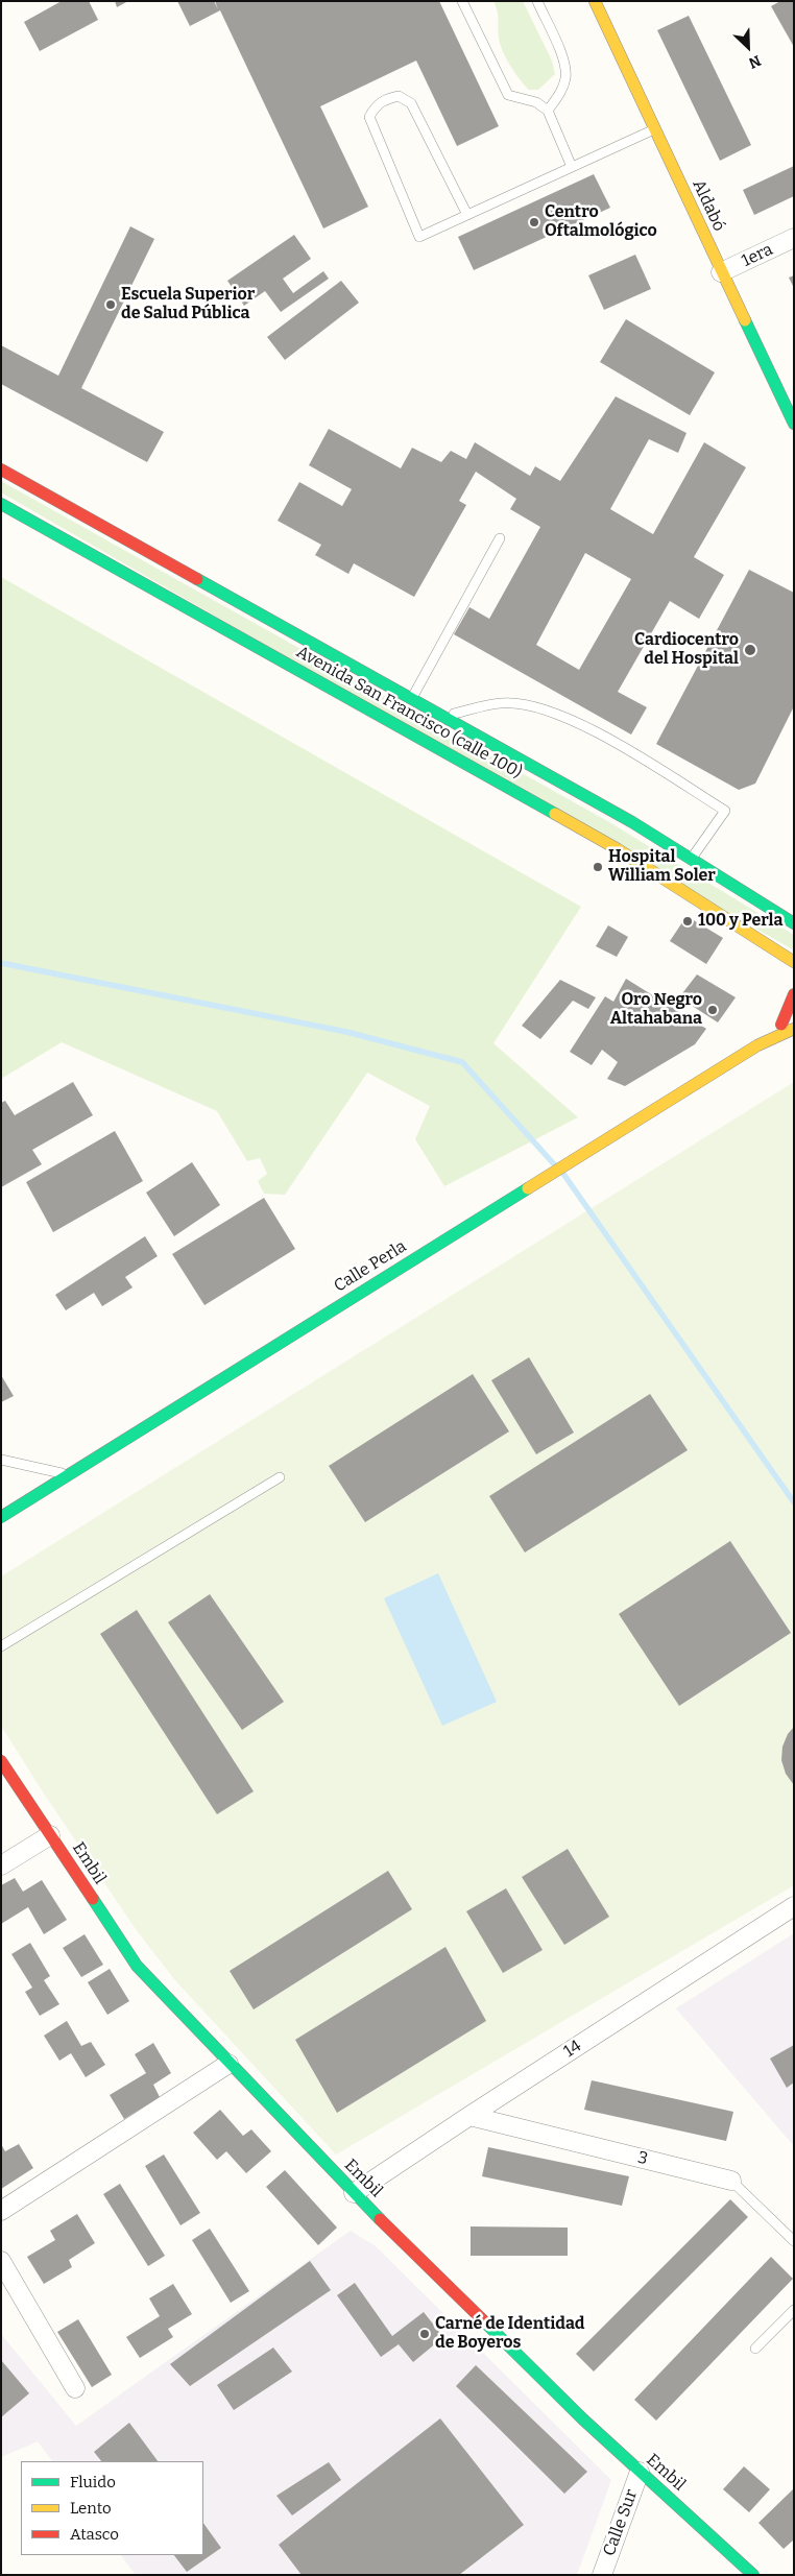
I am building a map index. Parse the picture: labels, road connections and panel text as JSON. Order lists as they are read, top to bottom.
{
  "streets": {
    "main road": [
      "Aldabó",
      "Avenida San Francisco (calle 100)",
      "Calle Perla",
      "Embil"
    ],
    "street": [
      "1era",
      "14",
      "3",
      "Calle Sur"
    ]
  },
  "crossings": [
    ["Aldabó", "1era"],
    ["Embil", "14"],
    ["Embil", "Calle Sur"],
    ["14", "3"]
  ],
  "places": [
    "Centro Oftalmológico",
    "Escuela Superior de Salud Pública",
    "Cardiocentro del Hospital",
    "Hospital William Soler",
    "100 y Perla",
    "Oro Negro Altahabana",
    "Carné de Identidad de Boyeros"
  ],
  "legend": ["Fluido", "Lento", "Atasco"],
  "north": "bottom right"
}
